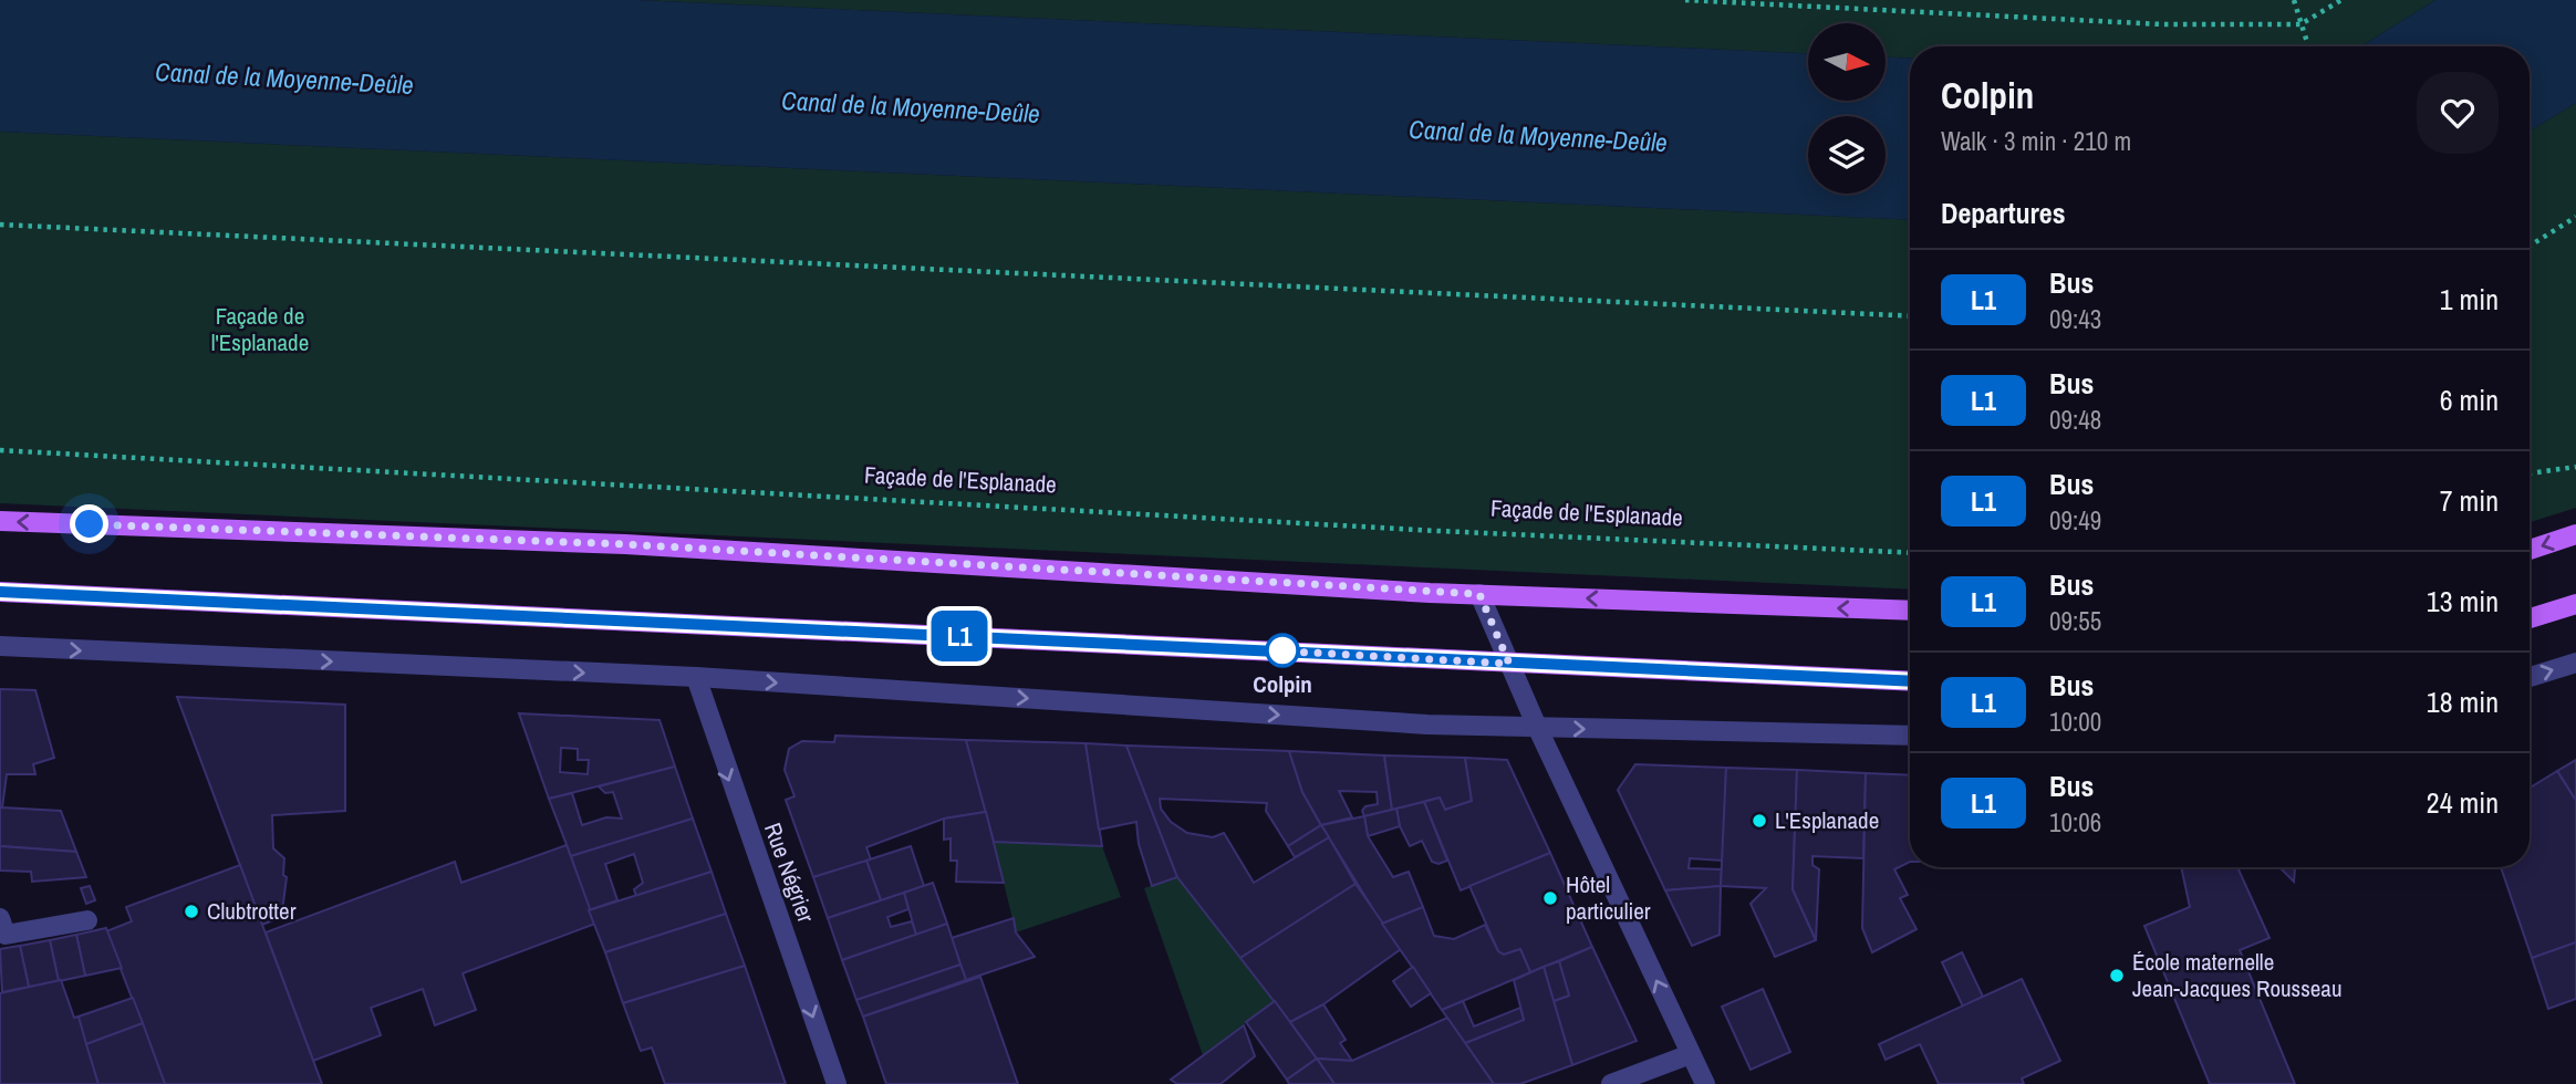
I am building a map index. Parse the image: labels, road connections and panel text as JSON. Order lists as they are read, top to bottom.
{
  "streets": {
    "street": ["Rue Négrier"],
    "path": ["Façade de l'Esplanade"]
  },
  "one_way": ["Rue Négrier"],
  "water": ["Canal de la Moyenne-Deûle"],
  "parks": ["Façade de l'Esplanade"],
  "places": [
    "Colpin",
    "L'Esplanade",
    "Hôtel particulier",
    "Clubtrotter",
    "École maternelle Jean-Jacques Rousseau"
  ],
  "lines": ["bus line L1"],
  "north": "right",
  "page": {
    "on_map": "L1",
    "heading": [
      ["Colpin", "Walk · 3 min · 210 m"],
      "Departures"
    ],
    "list": [
      {
        "mark": "L1",
        "name": "Bus",
        "note": "09:43",
        "value": "1 min"
      },
      {
        "mark": "L1",
        "name": "Bus",
        "note": "09:48",
        "value": "6 min"
      },
      {
        "mark": "L1",
        "name": "Bus",
        "note": "09:49",
        "value": "7 min"
      },
      {
        "mark": "L1",
        "name": "Bus",
        "note": "09:55",
        "value": "13 min"
      },
      {
        "mark": "L1",
        "name": "Bus",
        "note": "10:00",
        "value": "18 min"
      },
      {
        "mark": "L1",
        "name": "Bus",
        "note": "10:06",
        "value": "24 min"
      }
    ]
  }
}
